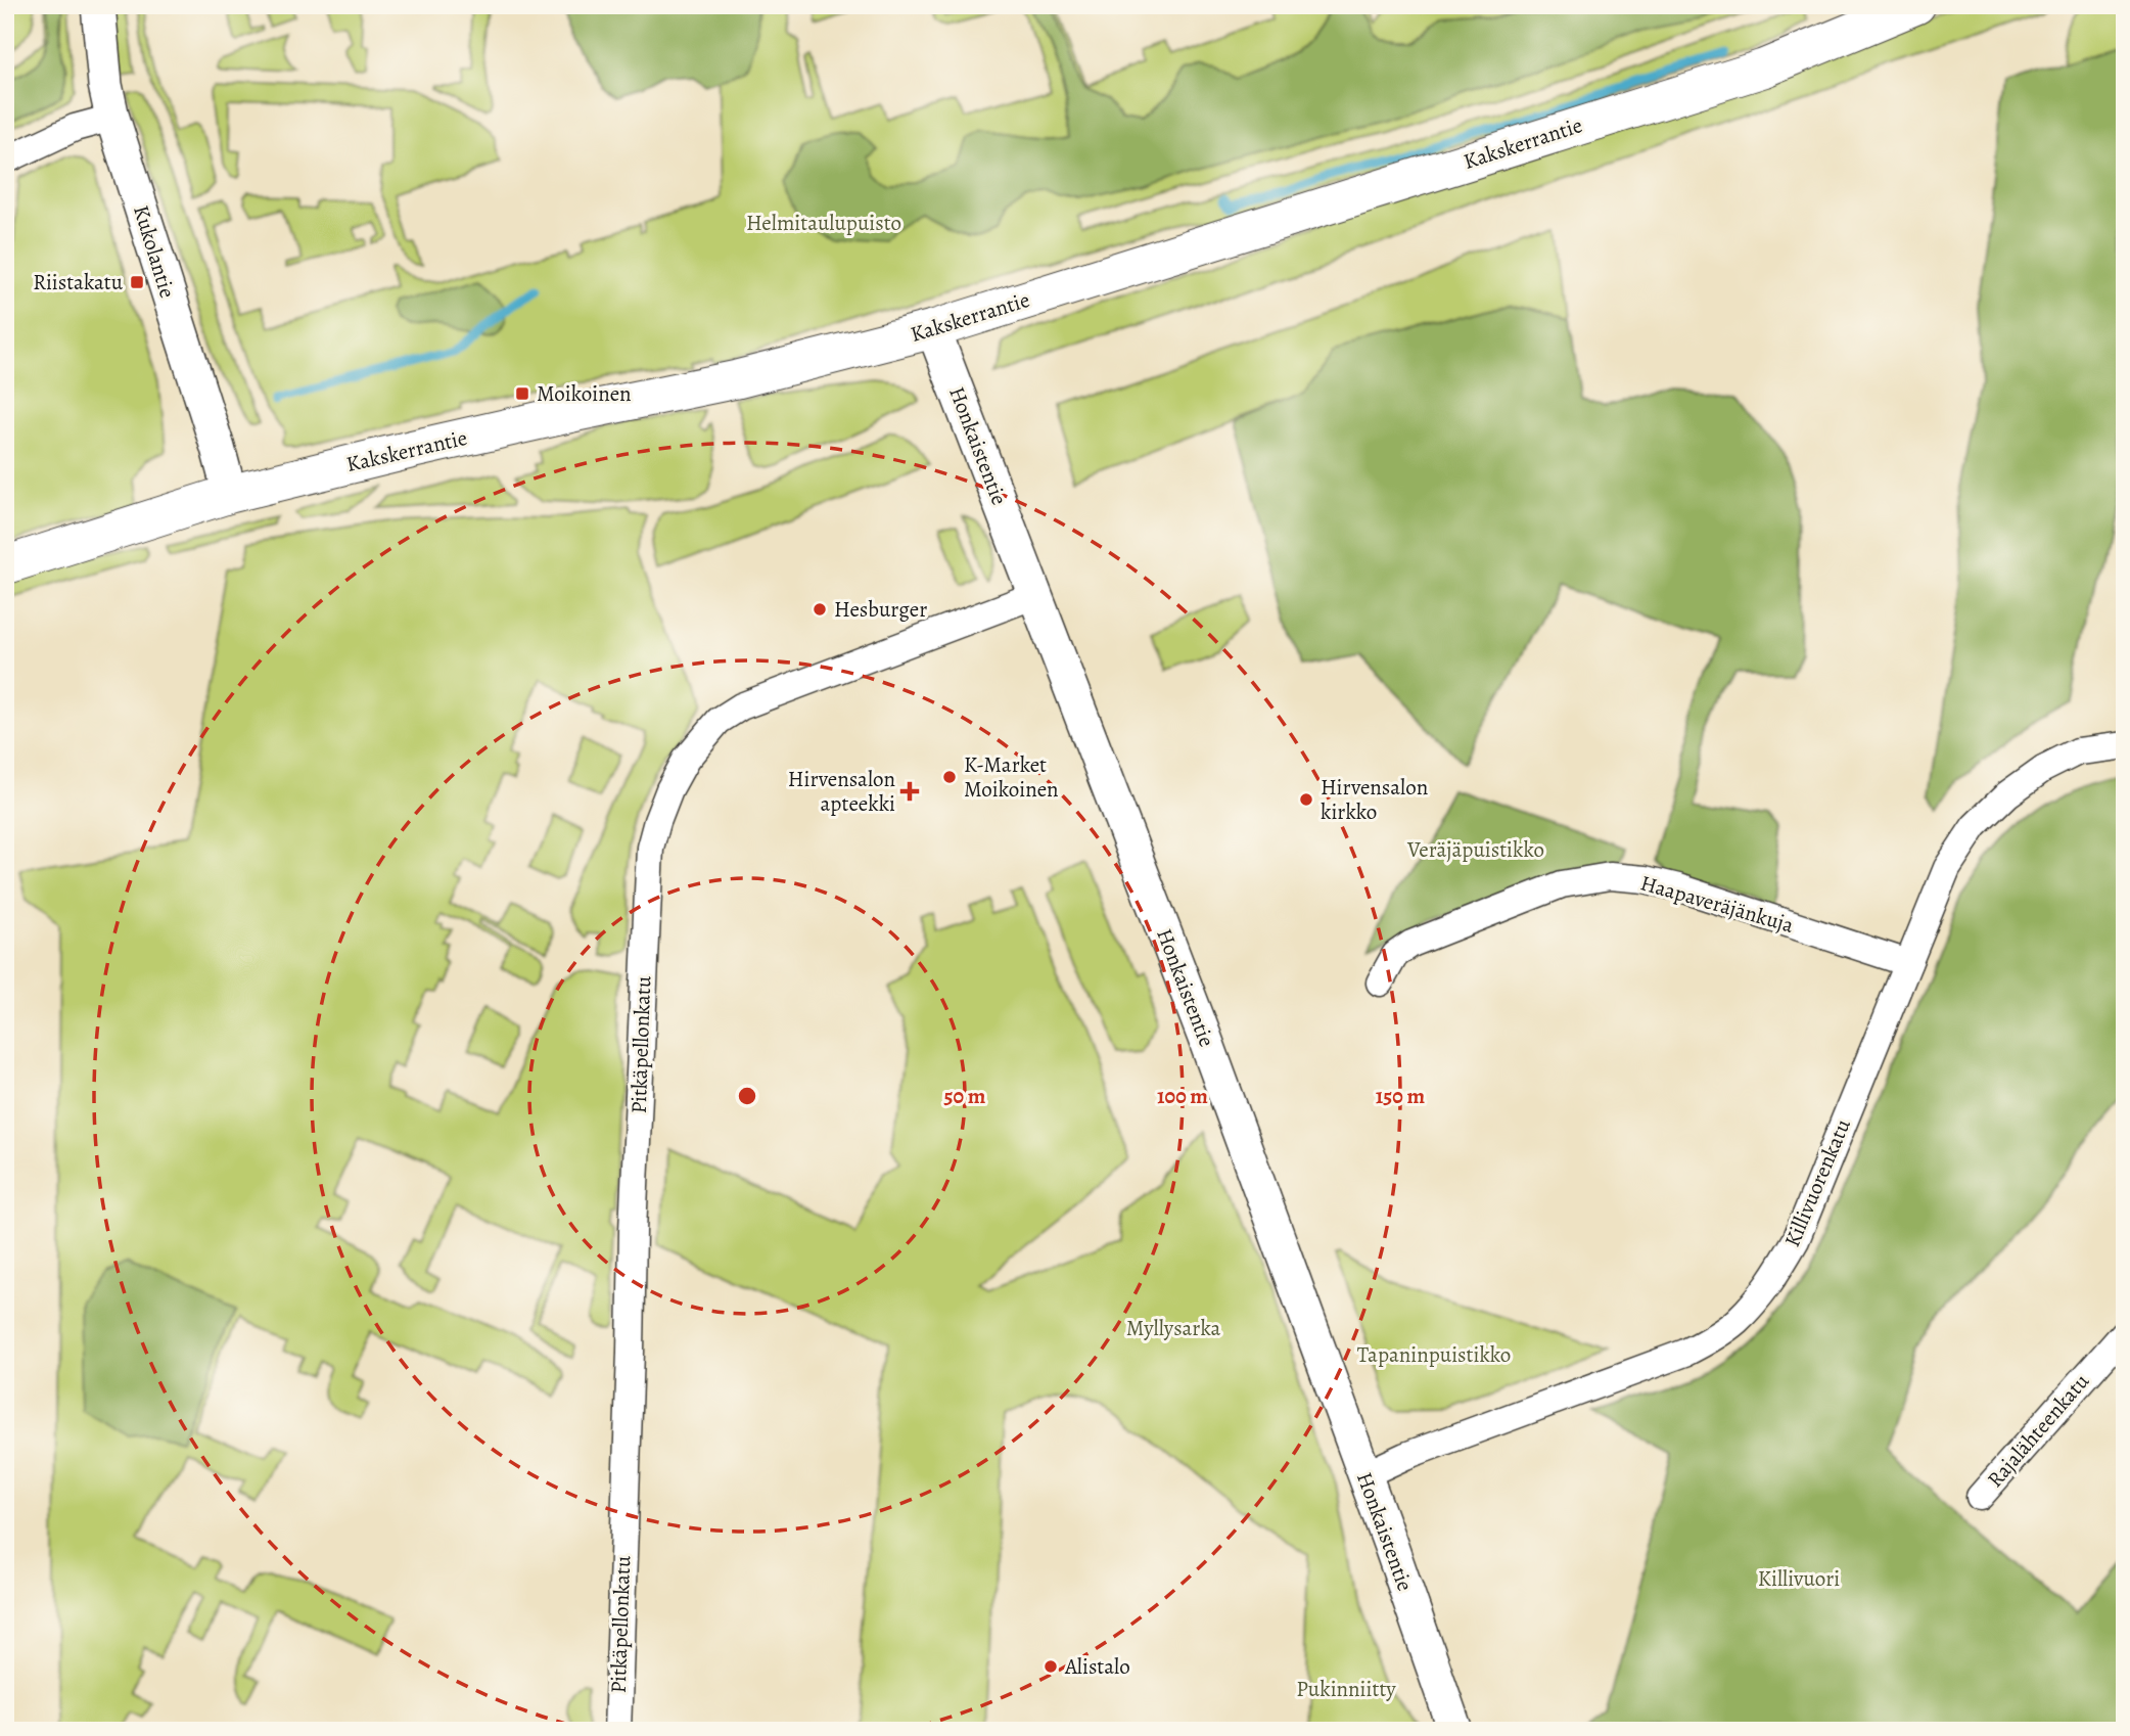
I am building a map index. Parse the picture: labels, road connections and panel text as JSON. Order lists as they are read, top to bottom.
{
  "streets": {
    "main road": ["Kakskerrantie"],
    "street": [
      "Kukolantie",
      "Honkaistentie",
      "Haapaveräjänkuja",
      "Pitkäpellonkatu",
      "Killivuorenkatu",
      "Rajalähteenkatu"
    ]
  },
  "crossings": [
    ["Kakskerrantie", "Kukolantie"],
    ["Kakskerrantie", "Honkaistentie"],
    ["Honkaistentie", "Pitkäpellonkatu"],
    ["Honkaistentie", "Killivuorenkatu"],
    ["Haapaveräjänkuja", "Killivuorenkatu"]
  ],
  "parks": [
    "Helmitaulupuisto",
    "Veräjäpuistikko",
    "Myllysarka",
    "Tapaninpuistikko",
    "Killivuori",
    "Pukinniitty"
  ],
  "places": {
    "transit": ["Riistakatu", "Moikoinen"],
    "other": [
      "Hesburger",
      "K-Market Moikoinen",
      "Hirvensalon kirkko",
      "Alistalo"
    ],
    "health": ["Hirvensalon apteekki"]
  },
  "rings": ["50 m", "100 m", "150 m"]
}
